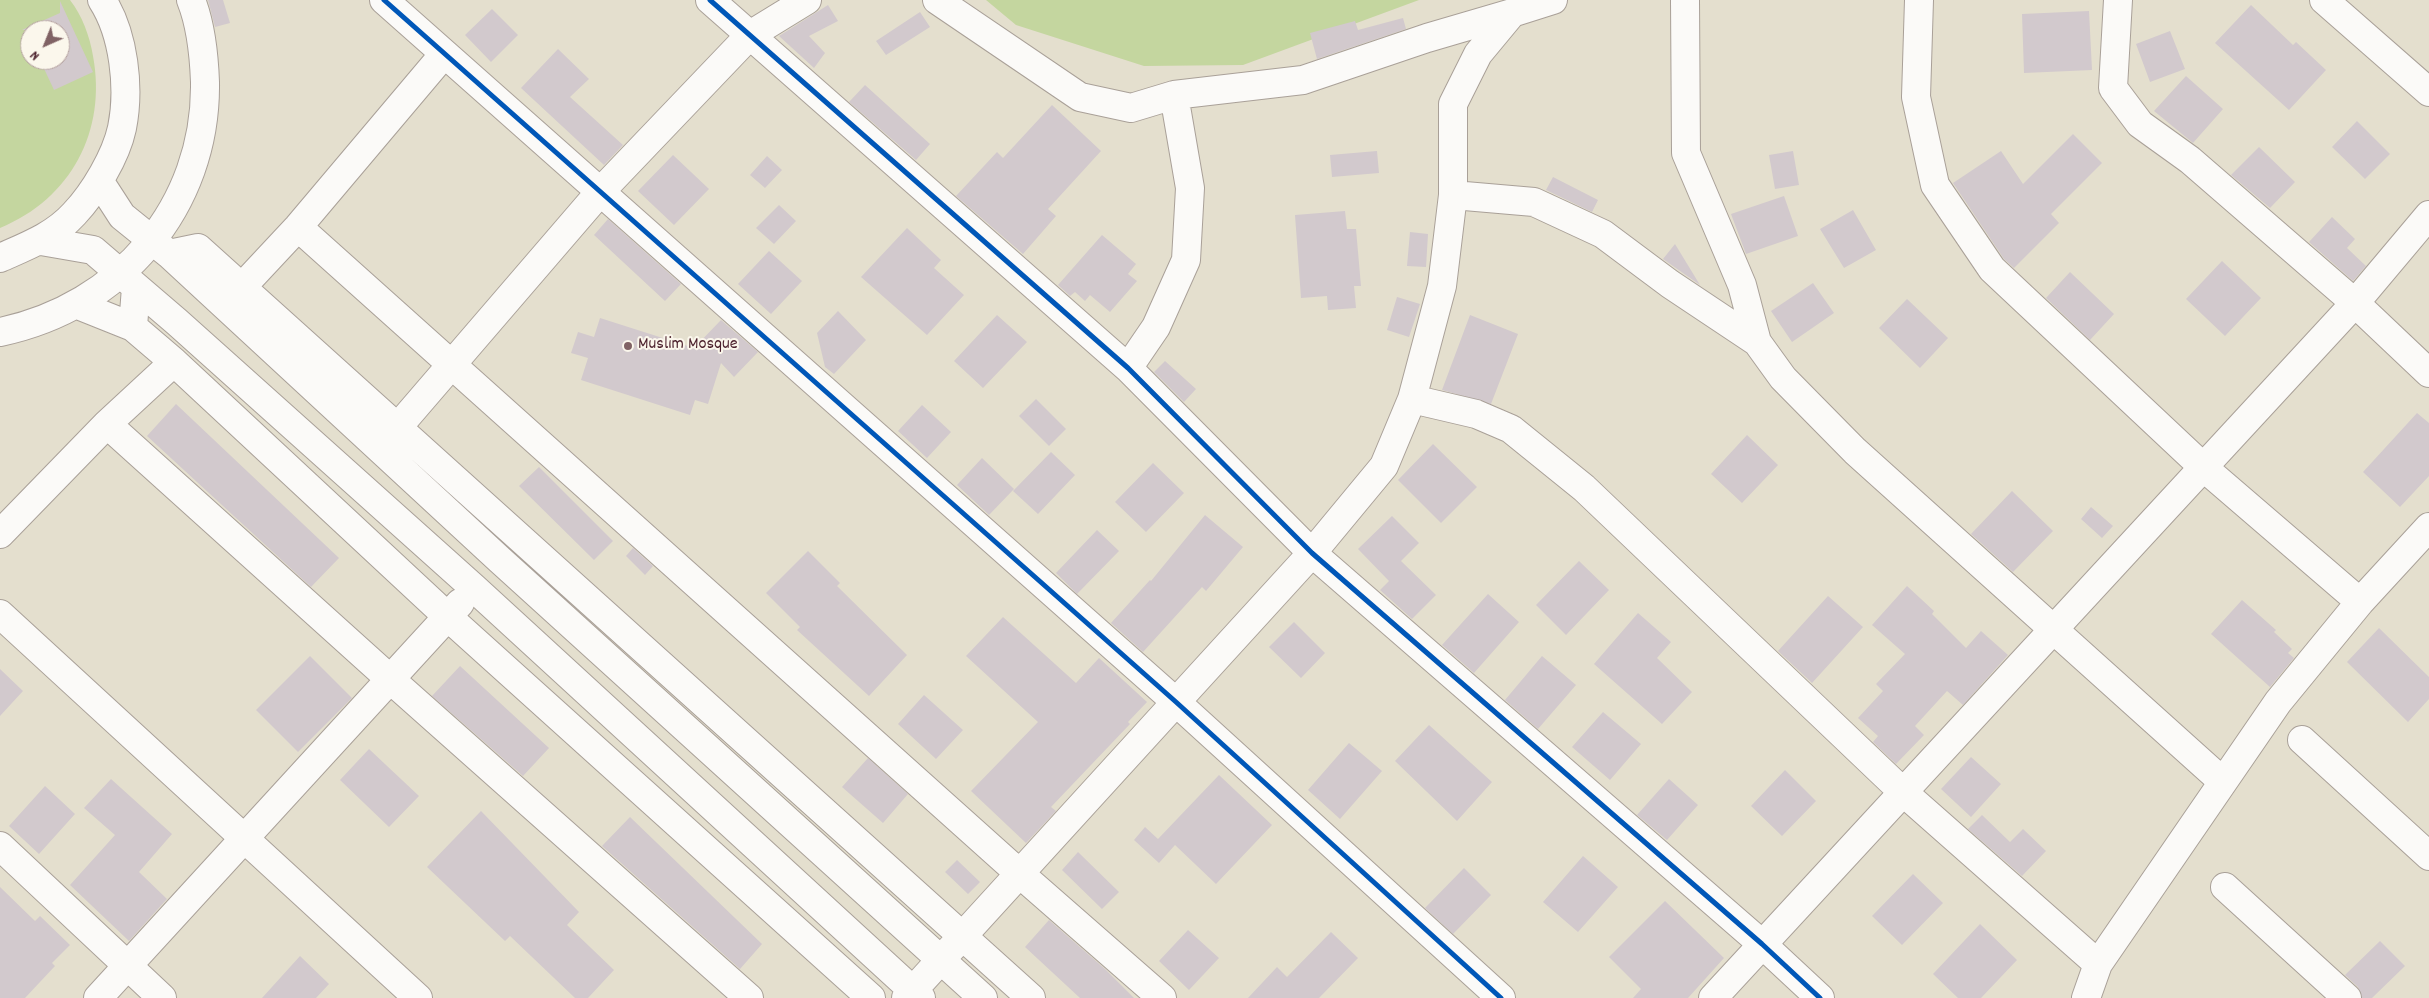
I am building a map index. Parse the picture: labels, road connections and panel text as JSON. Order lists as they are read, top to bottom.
{
  "places": ["Muslim Mosque"],
  "north": "bottom left"
}
